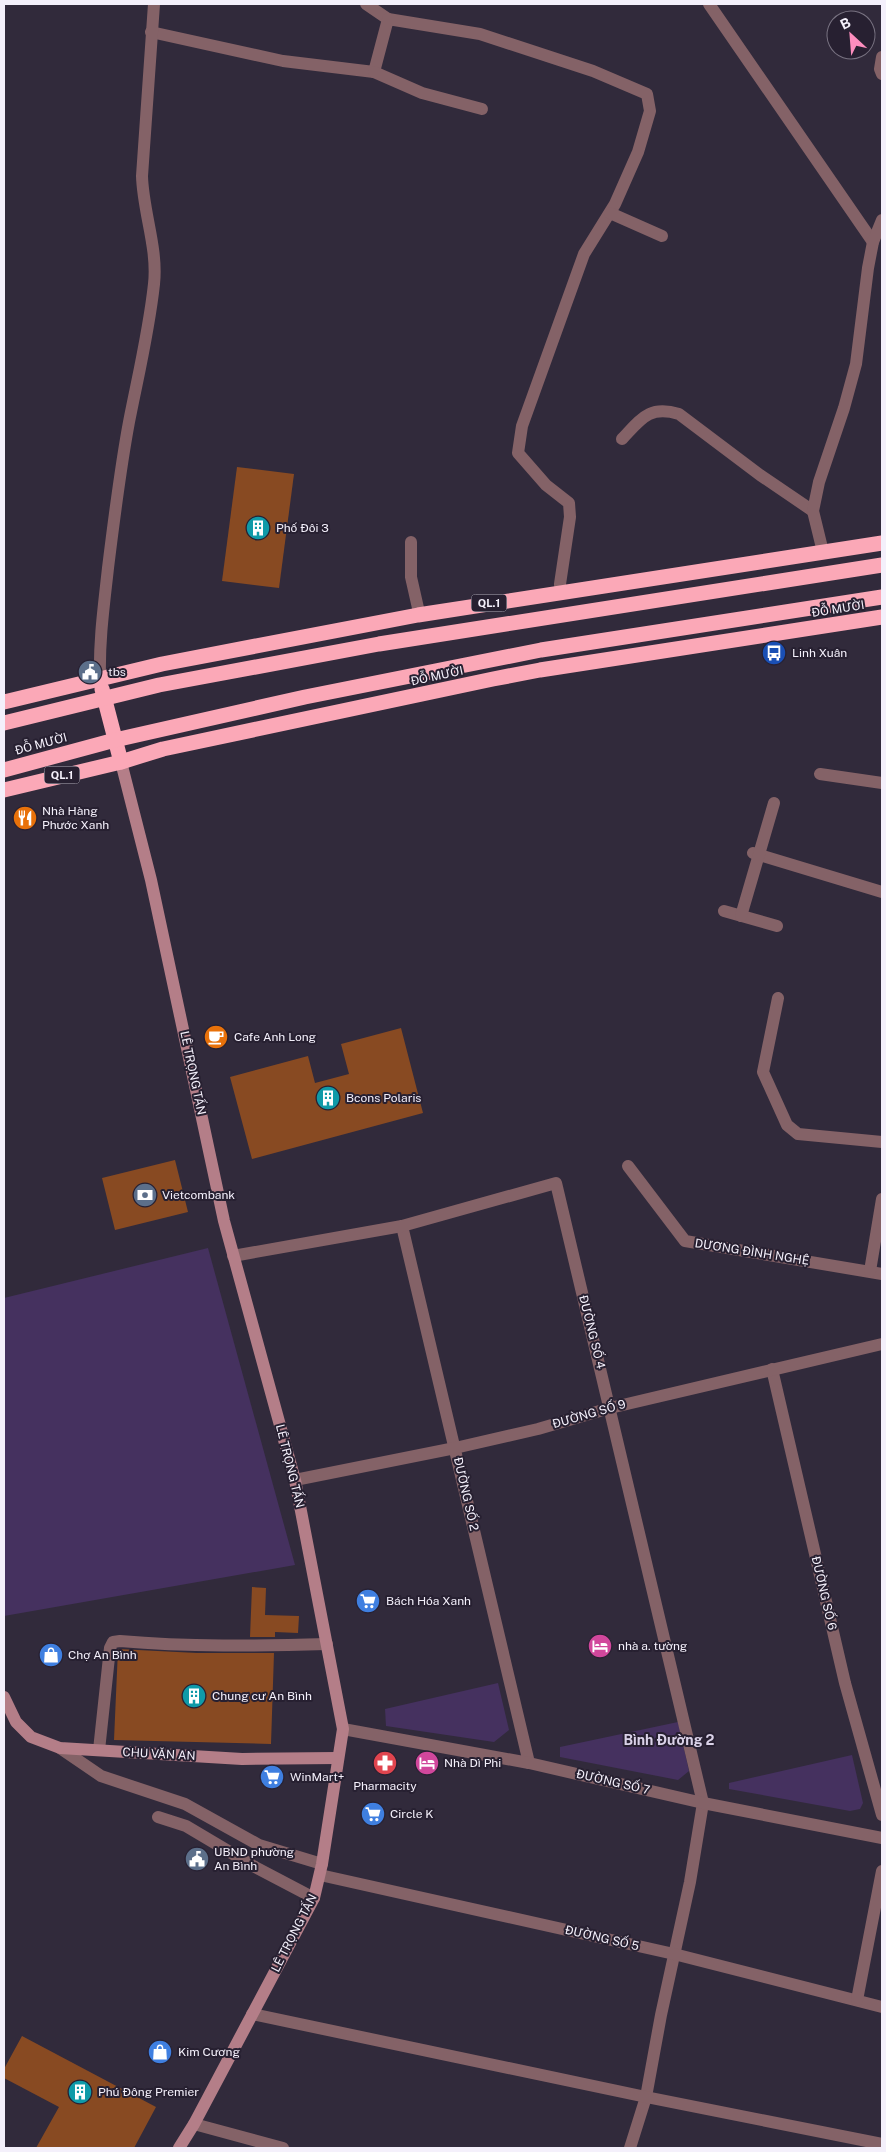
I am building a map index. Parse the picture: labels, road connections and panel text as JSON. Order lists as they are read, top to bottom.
{
  "streets": {
    "highway": ["QL.1", "ĐỖ MƯỜI"],
    "street": [
      "LÊ TRỌNG TẤN",
      "DƯƠNG ĐÌNH NGHỆ",
      "ĐƯỜNG SỐ 4",
      "ĐƯỜNG SỐ 9",
      "ĐƯỜNG SỐ 2",
      "ĐƯỜNG SỐ 6",
      "CHU VĂN AN",
      "ĐƯỜNG SỐ 7",
      "ĐƯỜNG SỐ 5"
    ]
  },
  "crossings": [
    ["ĐỖ MƯỜI", "LÊ TRỌNG TẤN"],
    ["LÊ TRỌNG TẤN", "ĐƯỜNG SỐ 4"],
    ["LÊ TRỌNG TẤN", "ĐƯỜNG SỐ 9"],
    ["LÊ TRỌNG TẤN", "CHU VĂN AN"],
    ["LÊ TRỌNG TẤN", "ĐƯỜNG SỐ 7"],
    ["LÊ TRỌNG TẤN", "ĐƯỜNG SỐ 5"],
    ["ĐƯỜNG SỐ 4", "ĐƯỜNG SỐ 9"],
    ["ĐƯỜNG SỐ 4", "ĐƯỜNG SỐ 2"],
    ["ĐƯỜNG SỐ 4", "ĐƯỜNG SỐ 7"],
    ["ĐƯỜNG SỐ 9", "ĐƯỜNG SỐ 2"],
    ["ĐƯỜNG SỐ 9", "ĐƯỜNG SỐ 6"],
    ["ĐƯỜNG SỐ 2", "ĐƯỜNG SỐ 7"],
    ["CHU VĂN AN", "ĐƯỜNG SỐ 5"]
  ],
  "districts": ["Bình Đường 2"],
  "places": {
    "building": [
      "Phố Đôi 3",
      "Bcons Polaris",
      "Chung cư An Bình",
      "Phú Đông Premier"
    ],
    "bus stop": ["Linh Xuân"],
    "public building": ["tbs", "UBND phường An Bình"],
    "restaurant": ["Nhà Hàng Phước Xanh"],
    "cafe": ["Cafe Anh Long"],
    "bank": ["Vietcombank"],
    "supermarket": ["Bách Hóa Xanh", "WinMart+", "Circle K"],
    "hotel": ["nhà a. tường", "Nhà Dì Phi"],
    "shop": ["Chợ An Bình", "Kim Cương"],
    "pharmacy": ["Pharmacity"]
  },
  "north": "top left"
}
